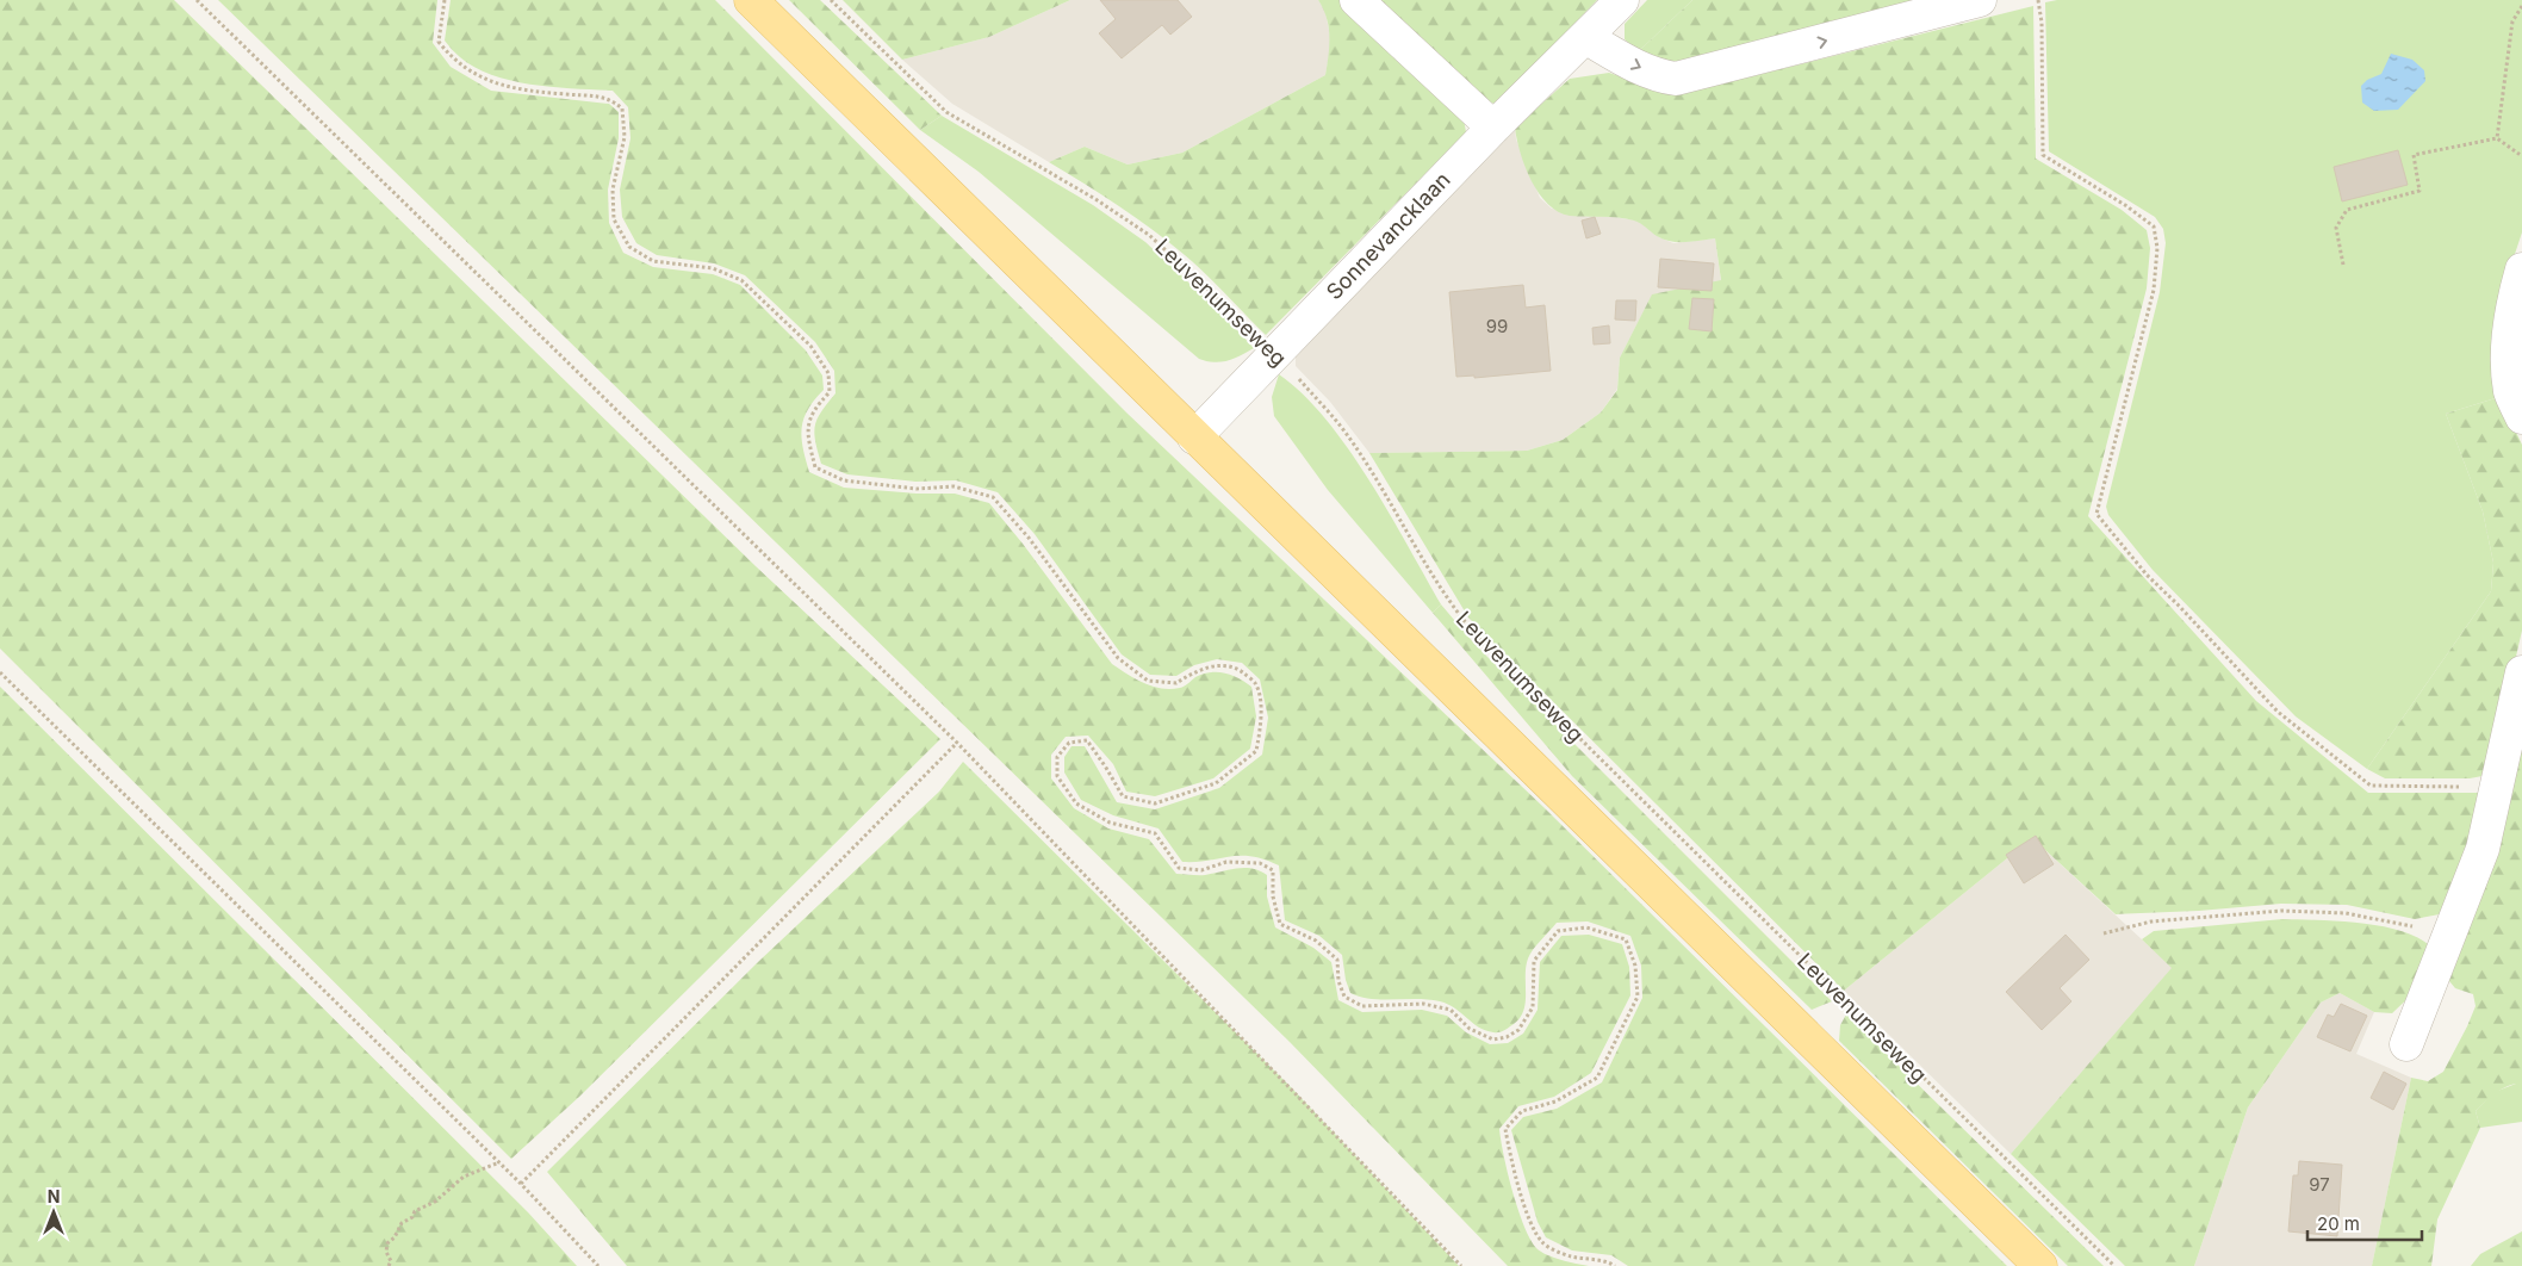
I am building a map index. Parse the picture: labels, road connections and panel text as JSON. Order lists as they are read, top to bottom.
{
  "streets": {
    "street": ["Sonnevancklaan"],
    "path": ["Leuvenumseweg"]
  },
  "crossings": [
    ["Sonnevancklaan", "Leuvenumseweg"]
  ],
  "house_numbers": ["99", "97"],
  "scale_bar": "20 m",
  "north": "top"
}
